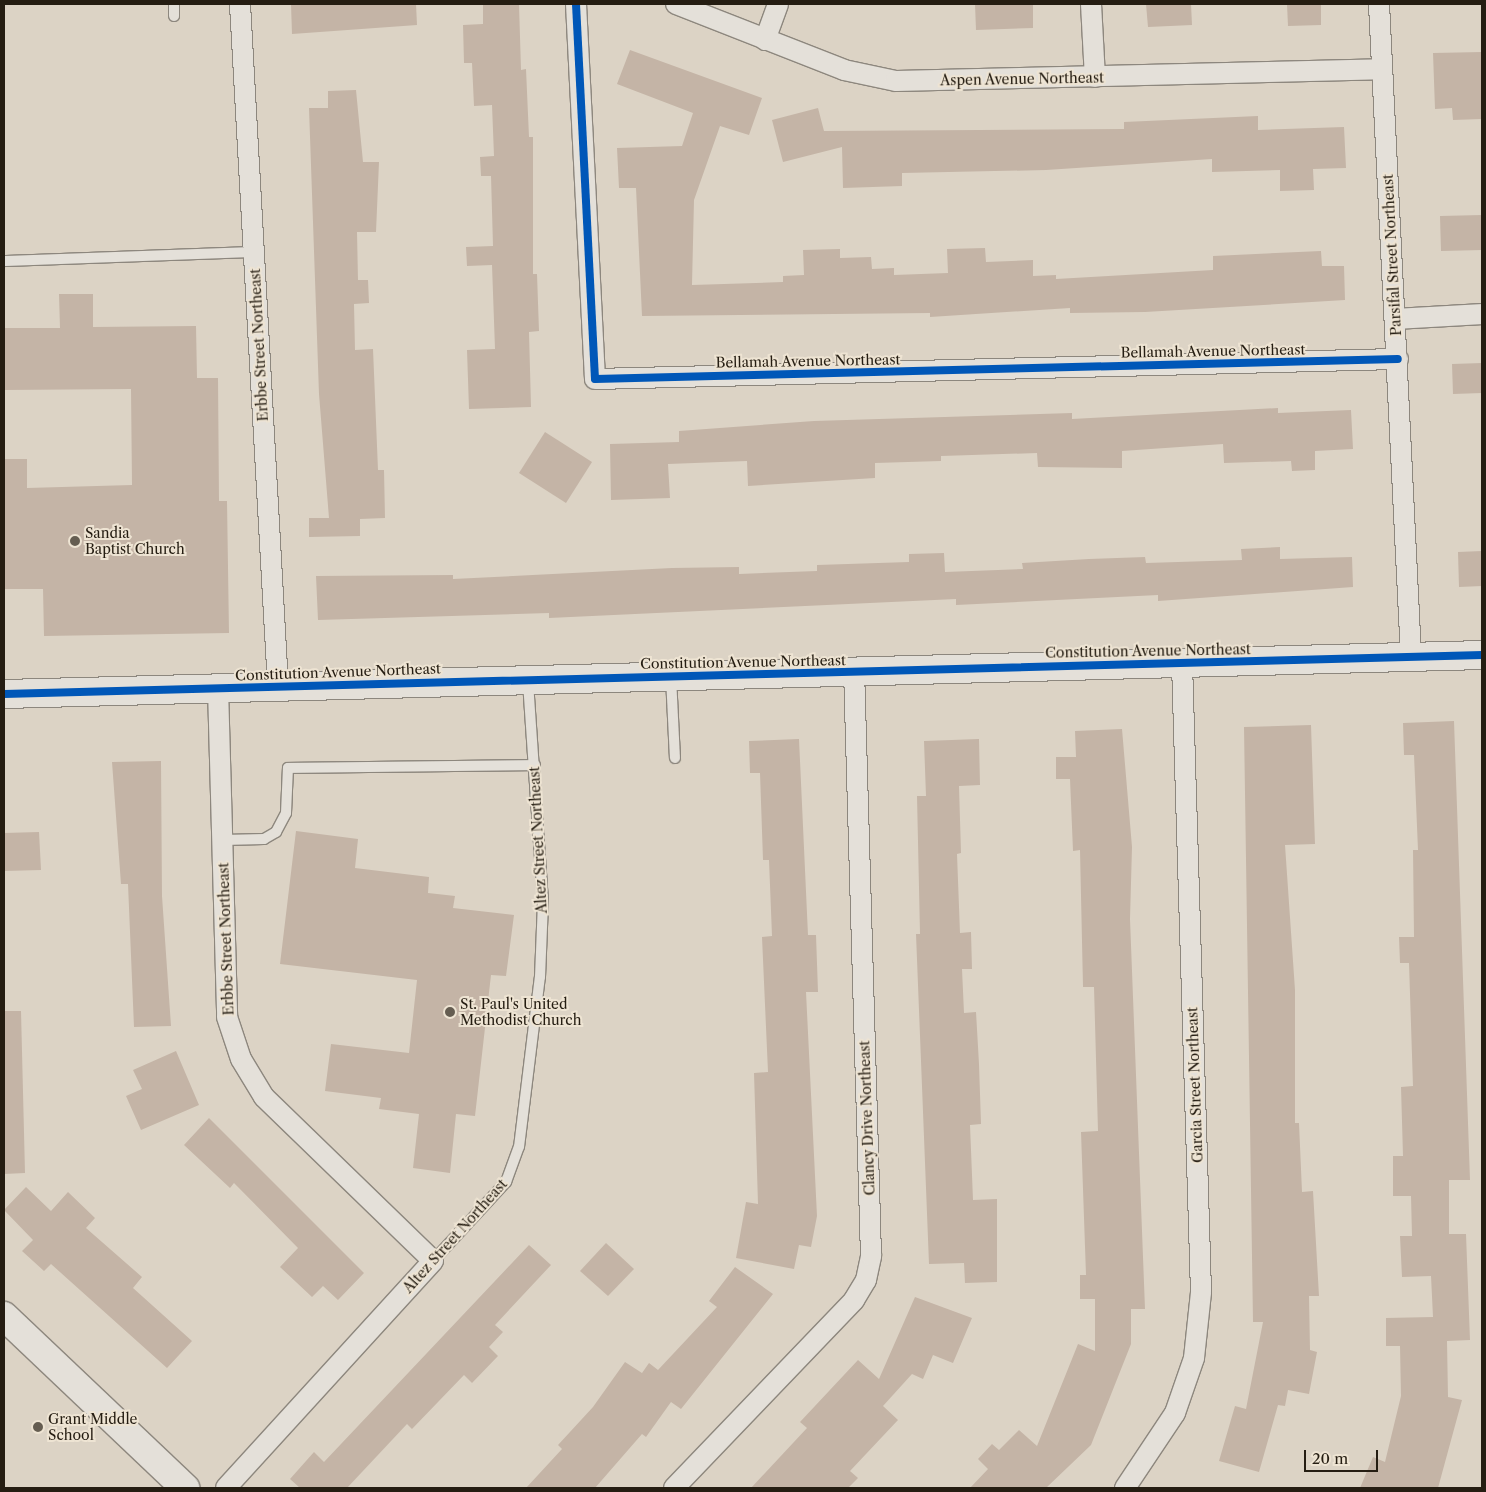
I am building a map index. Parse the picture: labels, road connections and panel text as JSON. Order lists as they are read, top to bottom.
{
  "streets": {
    "street": [
      "Aspen Avenue Northeast",
      "Parsifal Street Northeast",
      "Erbbe Street Northeast",
      "Bellamah Avenue Northeast",
      "Constitution Avenue Northeast",
      "Altez Street Northeast",
      "Garcia Street Northeast",
      "Clancy Drive Northeast"
    ]
  },
  "crossings": [
    ["Aspen Avenue Northeast", "Parsifal Street Northeast"],
    ["Parsifal Street Northeast", "Bellamah Avenue Northeast"],
    ["Parsifal Street Northeast", "Constitution Avenue Northeast"],
    ["Erbbe Street Northeast", "Constitution Avenue Northeast"],
    ["Erbbe Street Northeast", "Altez Street Northeast"],
    ["Constitution Avenue Northeast", "Altez Street Northeast"],
    ["Constitution Avenue Northeast", "Garcia Street Northeast"],
    ["Constitution Avenue Northeast", "Clancy Drive Northeast"]
  ],
  "places": ["Sandia Baptist Church", "St. Paul's United Methodist Church", "Grant Middle School"],
  "scale_bar": "20 m"
}
